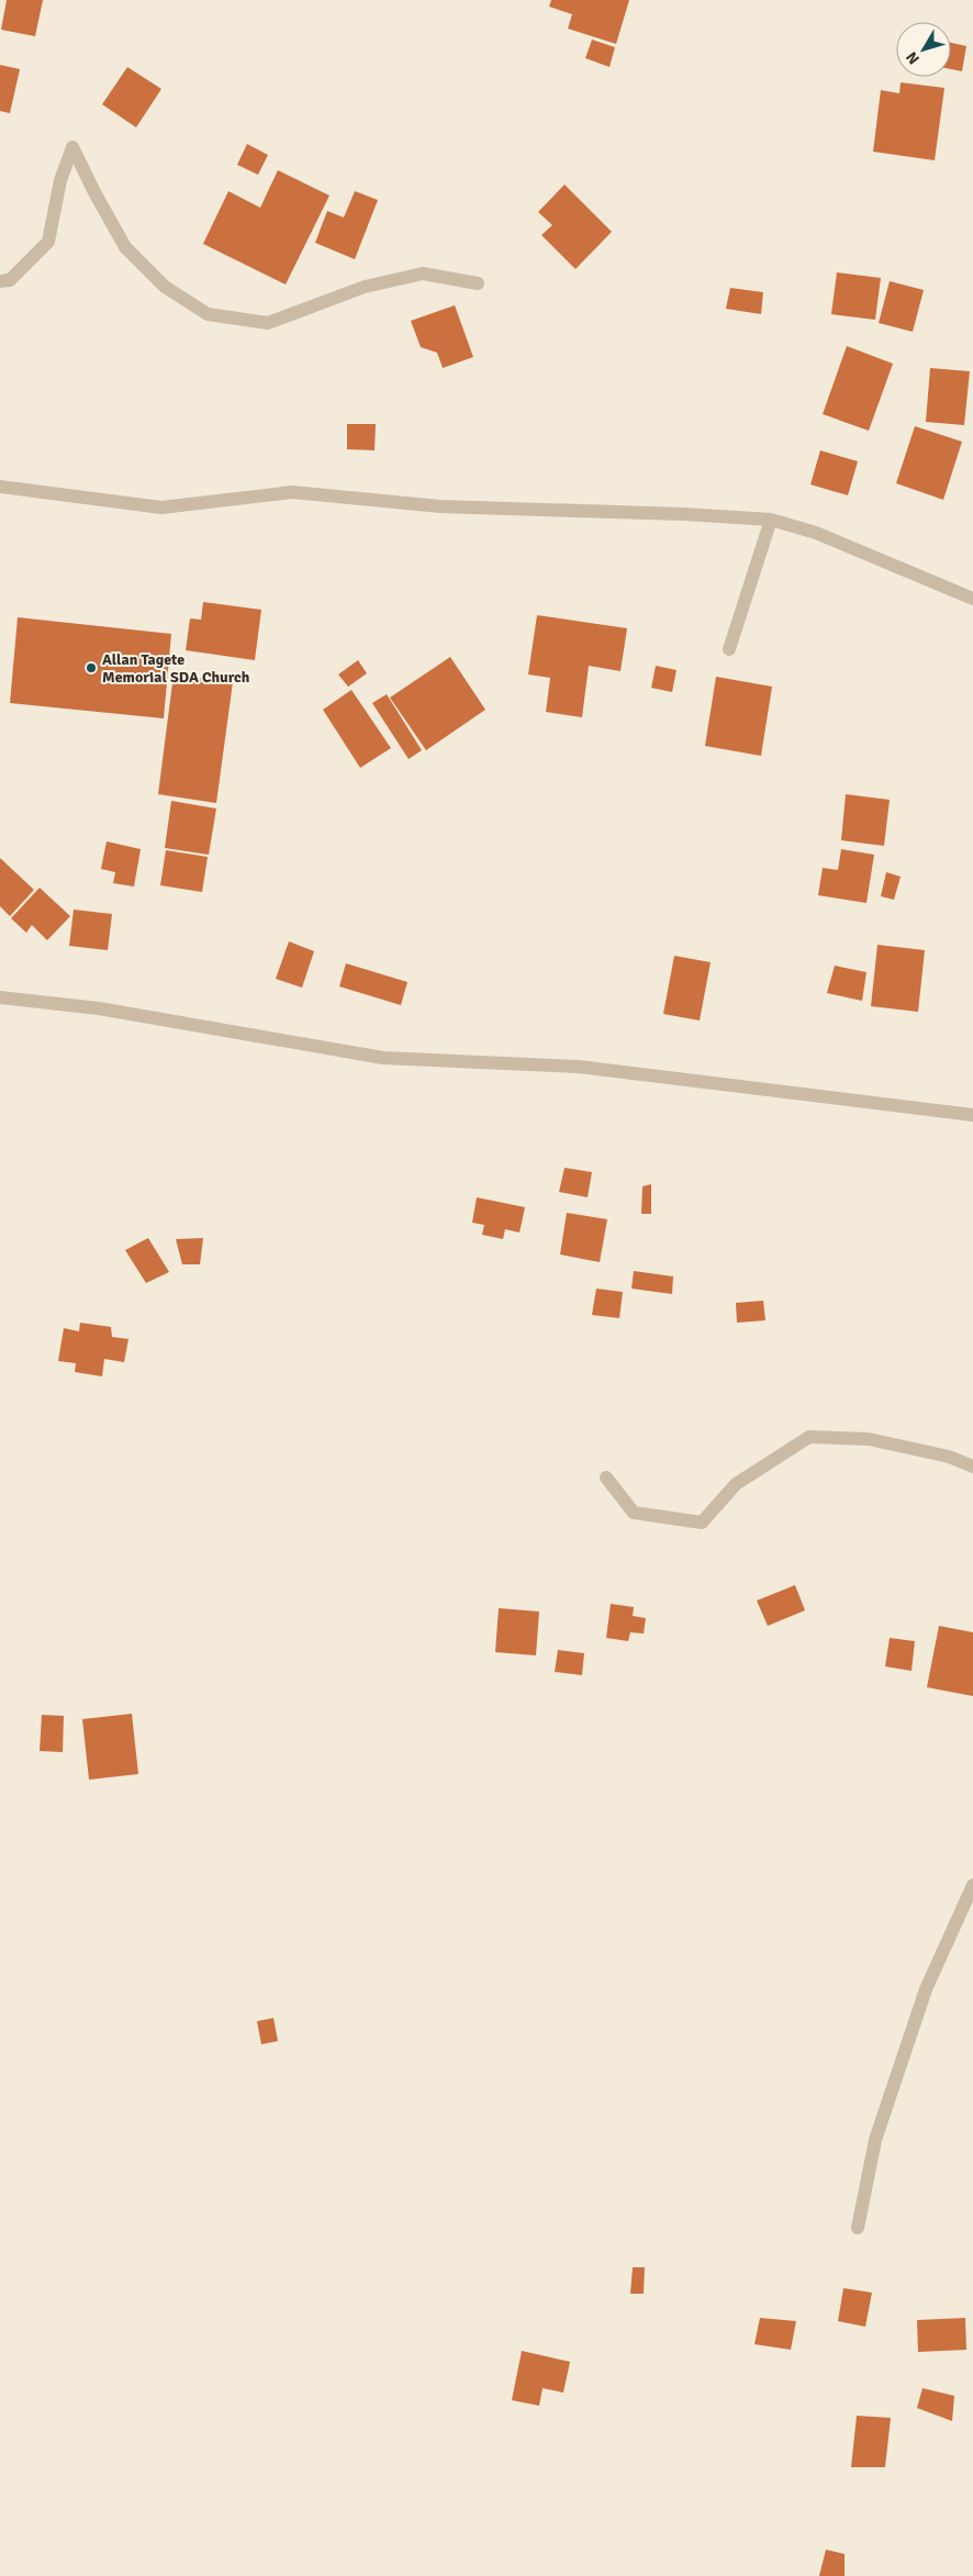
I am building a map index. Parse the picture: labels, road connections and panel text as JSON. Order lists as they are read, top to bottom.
{
  "places": ["Allan Tagete Memorial SDA Church"],
  "north": "bottom left"
}
